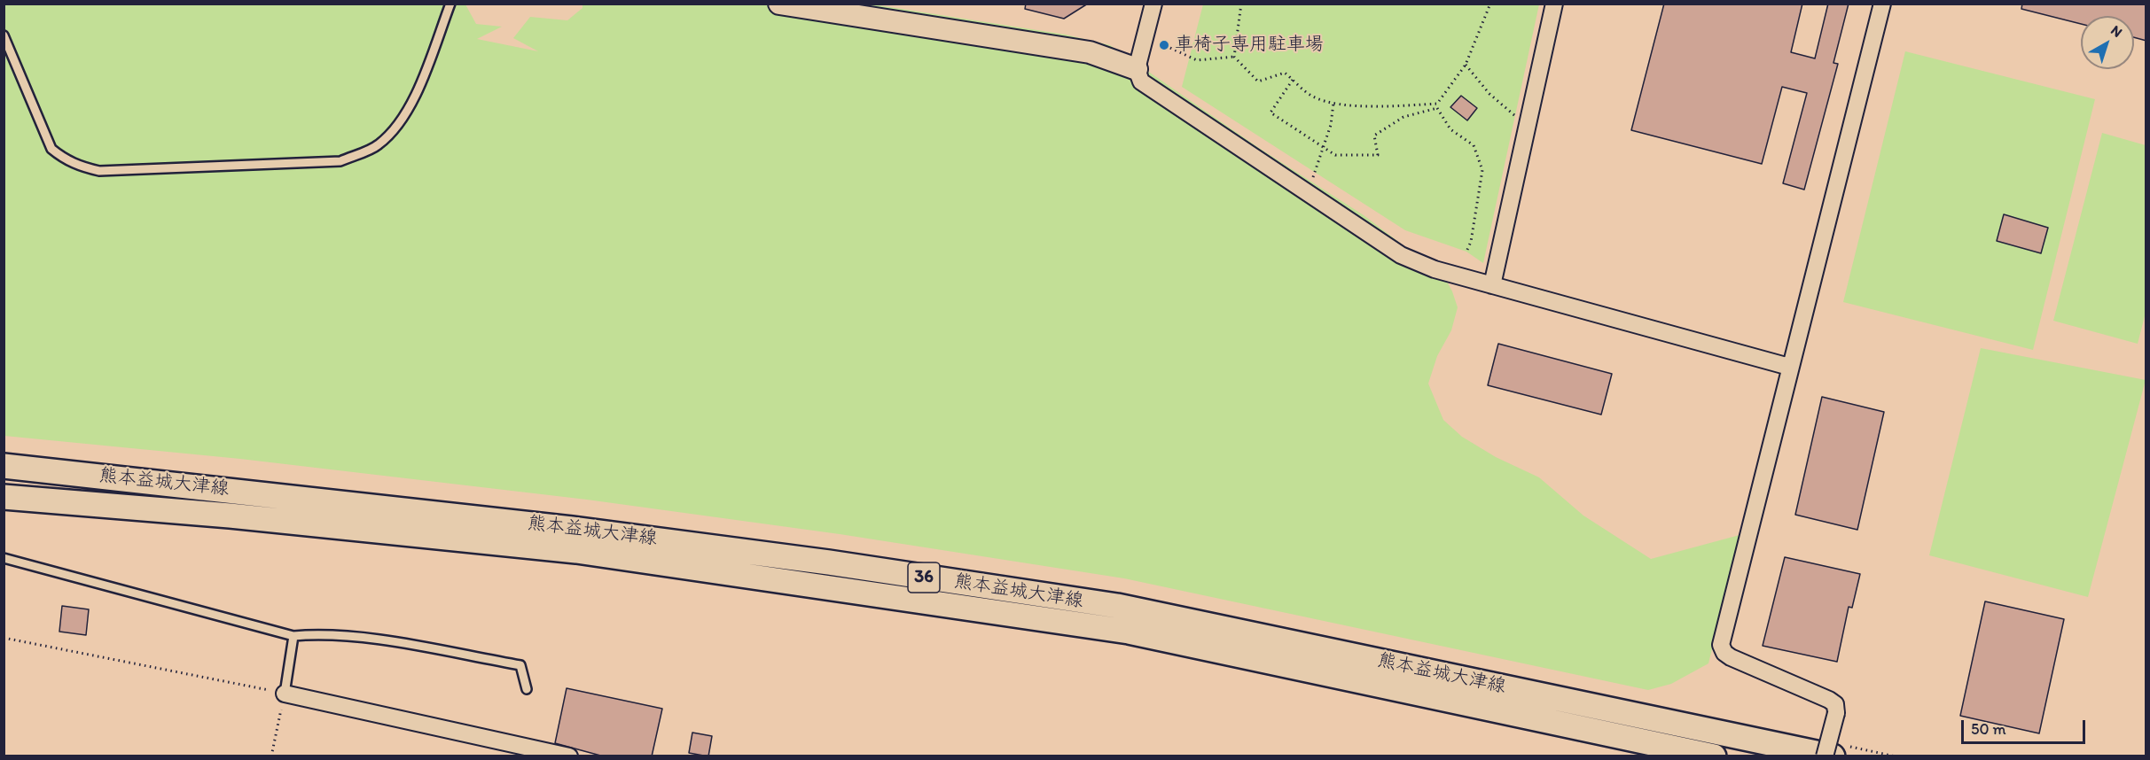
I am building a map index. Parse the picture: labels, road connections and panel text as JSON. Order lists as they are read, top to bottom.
{
  "streets": {
    "main road": ["熊本益城大津線", "36"]
  },
  "places": ["車椅子専用駐車場"],
  "scale_bar": "50 m",
  "north": "top right"
}
